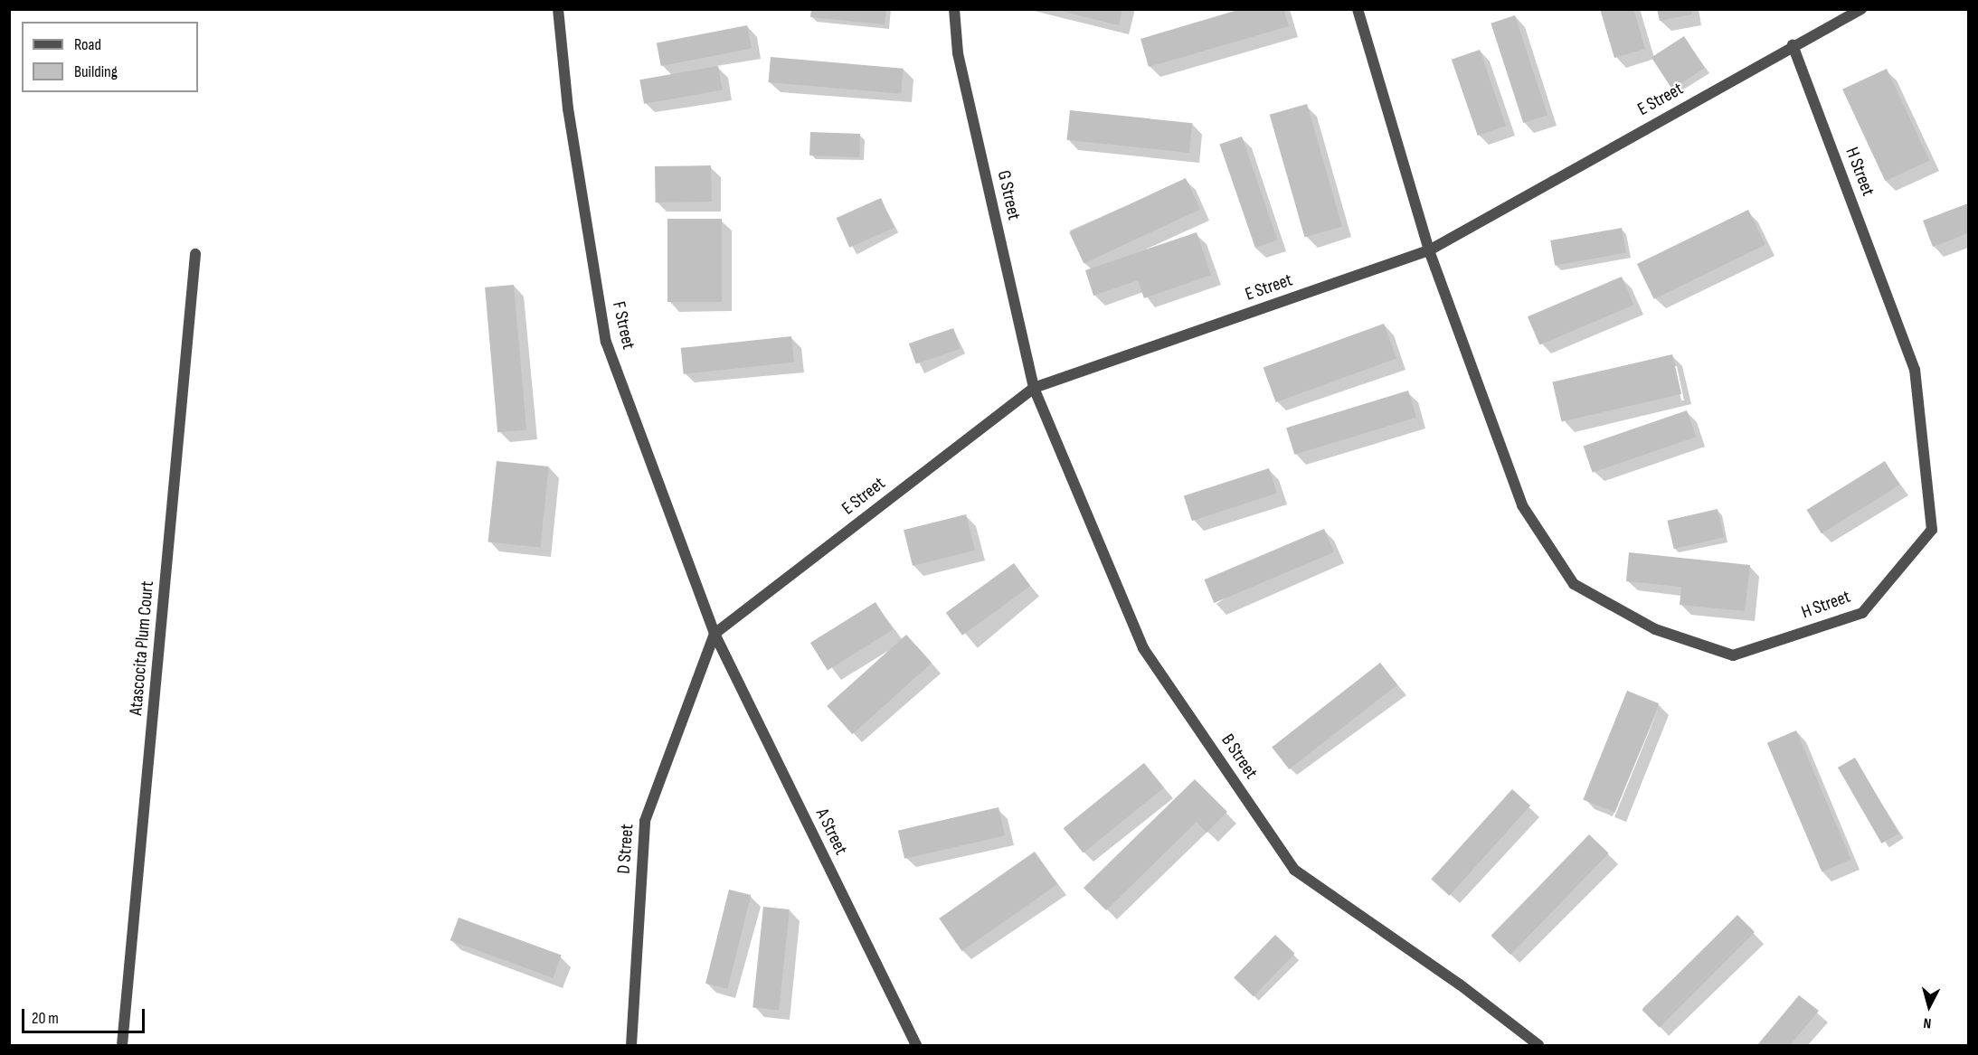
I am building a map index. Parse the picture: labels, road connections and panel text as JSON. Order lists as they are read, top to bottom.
{
  "streets": {
    "street": [
      "E Street",
      "H Street",
      "G Street",
      "F Street",
      "Atascocita Plum Court",
      "B Street",
      "A Street",
      "D Street"
    ]
  },
  "crossings": [
    ["E Street", "H Street"],
    ["E Street", "G Street"],
    ["E Street", "F Street"],
    ["E Street", "B Street"],
    ["E Street", "A Street"],
    ["E Street", "D Street"],
    ["G Street", "B Street"],
    ["F Street", "A Street"],
    ["F Street", "D Street"],
    ["A Street", "D Street"]
  ],
  "legend": ["Road", "Building"],
  "scale_bar": "20 m",
  "north": "bottom"
}
